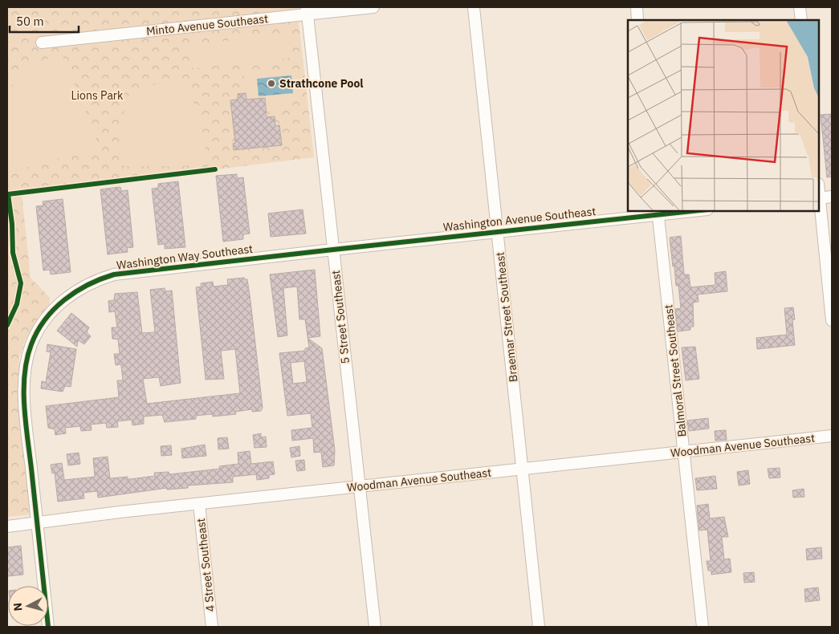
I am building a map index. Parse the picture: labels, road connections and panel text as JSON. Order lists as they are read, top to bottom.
{
  "streets": {
    "street": [
      "Minto Avenue Southeast",
      "Washington Avenue Southeast",
      "Washington Way Southeast",
      "5 Street Southeast",
      "Braemar Street Southeast",
      "Balmoral Street Southeast",
      "Woodman Avenue Southeast",
      "4 Street Southeast"
    ]
  },
  "crossings": [
    ["Minto Avenue Southeast", "5 Street Southeast"],
    ["Washington Avenue Southeast", "Washington Way Southeast"],
    ["Washington Avenue Southeast", "5 Street Southeast"],
    ["Washington Avenue Southeast", "Braemar Street Southeast"],
    ["Washington Avenue Southeast", "Balmoral Street Southeast"],
    ["Washington Way Southeast", "5 Street Southeast"],
    ["Washington Way Southeast", "Woodman Avenue Southeast"],
    ["5 Street Southeast", "Woodman Avenue Southeast"],
    ["Braemar Street Southeast", "Woodman Avenue Southeast"],
    ["Balmoral Street Southeast", "Woodman Avenue Southeast"],
    ["Woodman Avenue Southeast", "4 Street Southeast"]
  ],
  "parks": ["Lions Park"],
  "places": ["Strathcone Pool"],
  "scale_bar": "50 m",
  "north": "left"
}
